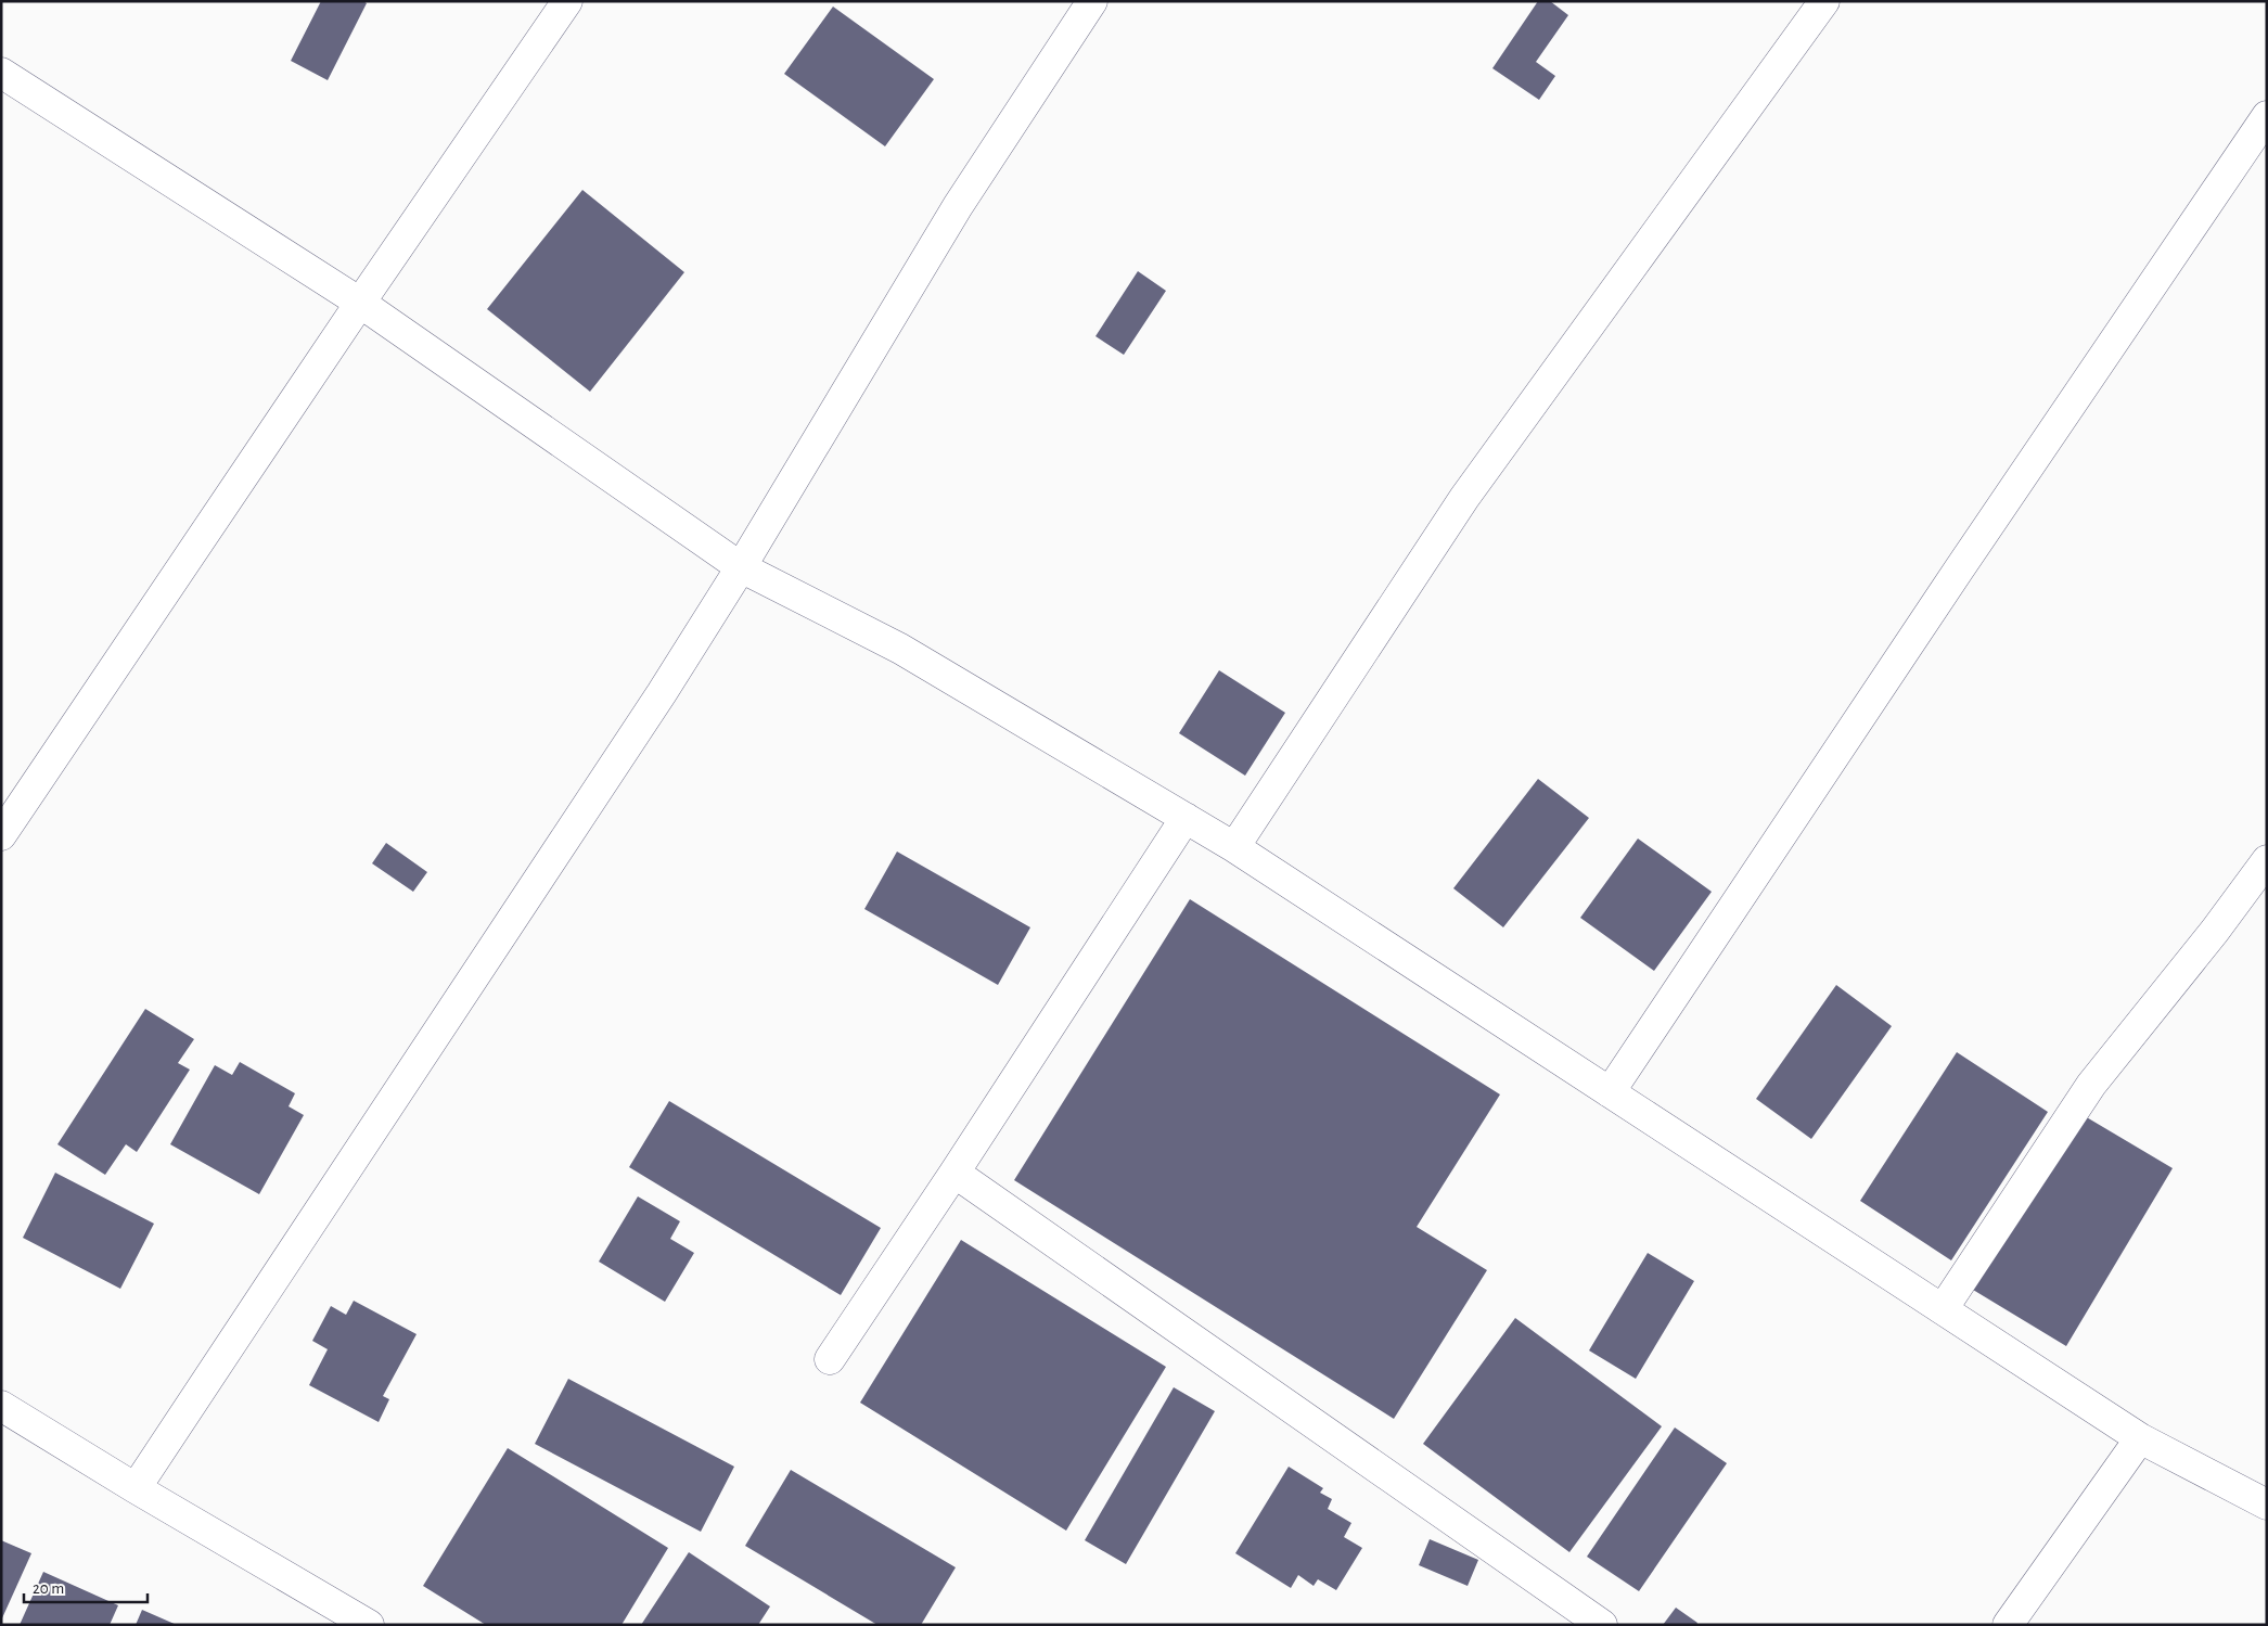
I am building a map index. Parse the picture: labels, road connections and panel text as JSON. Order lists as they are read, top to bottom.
{
  "scale_bar": "20 m"
}
